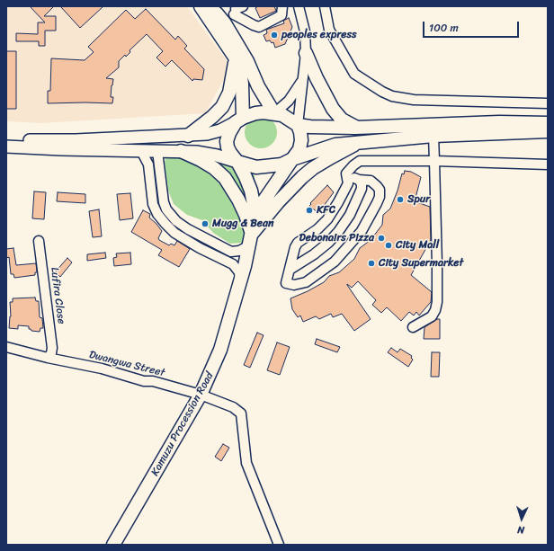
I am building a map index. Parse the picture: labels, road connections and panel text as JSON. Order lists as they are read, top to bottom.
{
  "streets": {
    "highway": ["Kamuzu Procession Road"],
    "street": ["Lufira Close", "Dwangwa Street"]
  },
  "crossings": [
    ["Lufira Close", "Dwangwa Street"],
    ["Dwangwa Street", "Kamuzu Procession Road"]
  ],
  "places": [
    "peoples express",
    "Spur",
    "KFC",
    "Mugg & Bean",
    "Debonairs Pizza",
    "City Mall",
    "City Supermarket"
  ],
  "scale_bar": "100 m",
  "north": "bottom"
}
